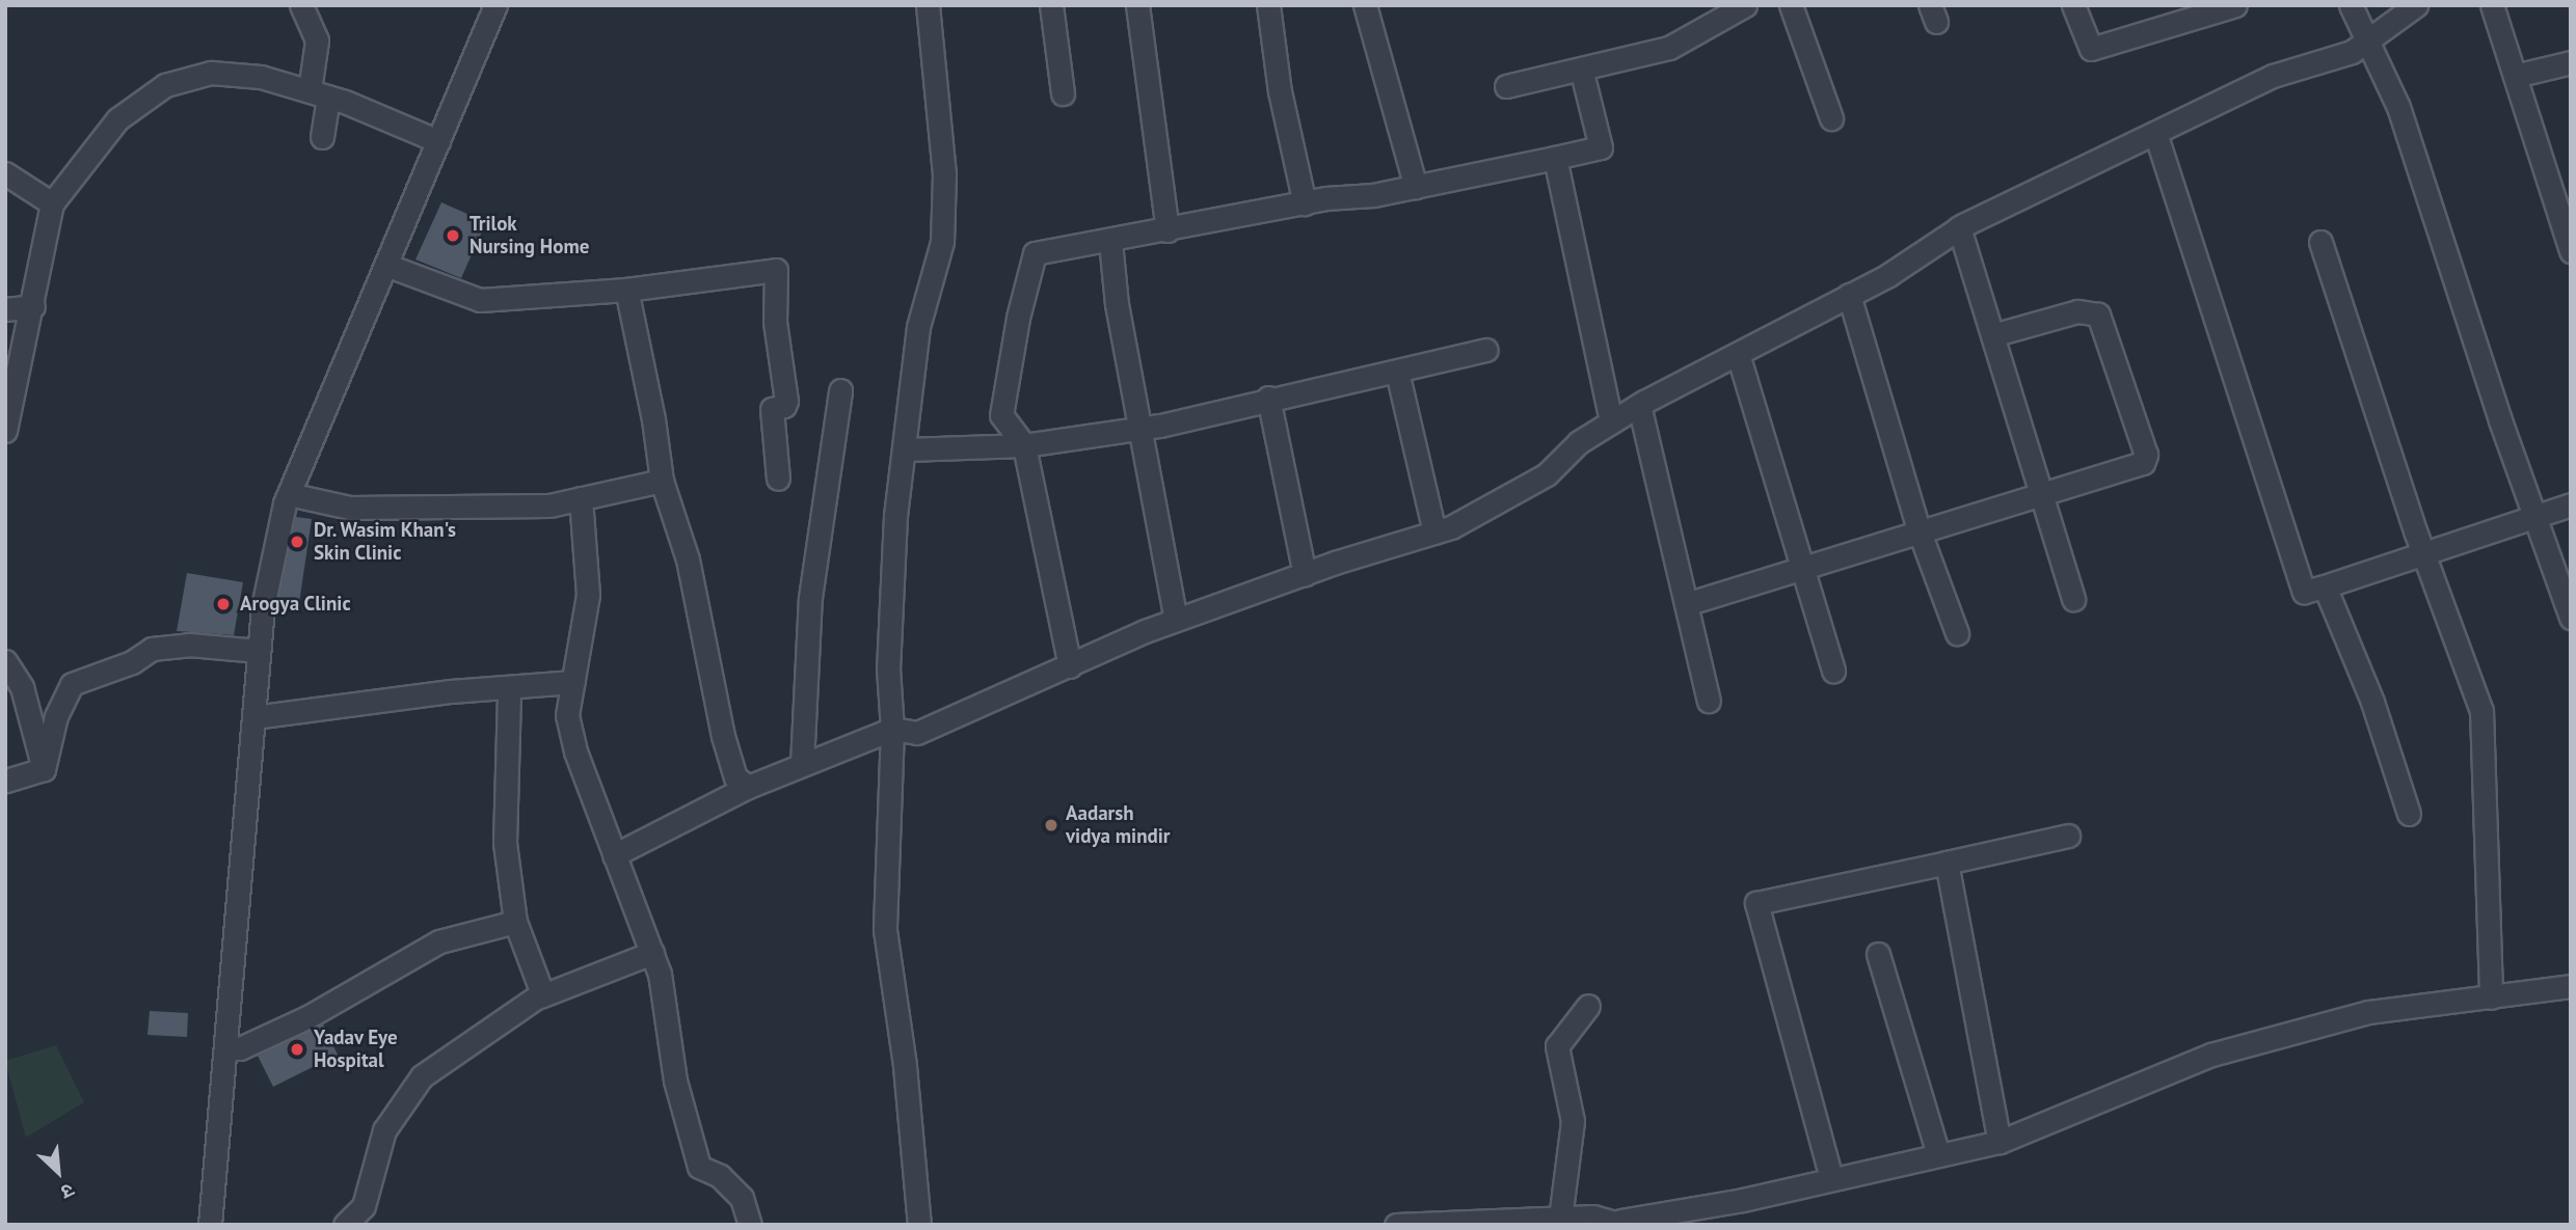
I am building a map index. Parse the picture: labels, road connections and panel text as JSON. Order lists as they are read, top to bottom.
{
  "places": [
    "Trilok Nursing Home",
    "Dr. Wasim Khan's Skin Clinic",
    "Arogya Clinic",
    "Aadarsh vidya mindir",
    "Yadav Eye Hospital"
  ],
  "north": "bottom right"
}
